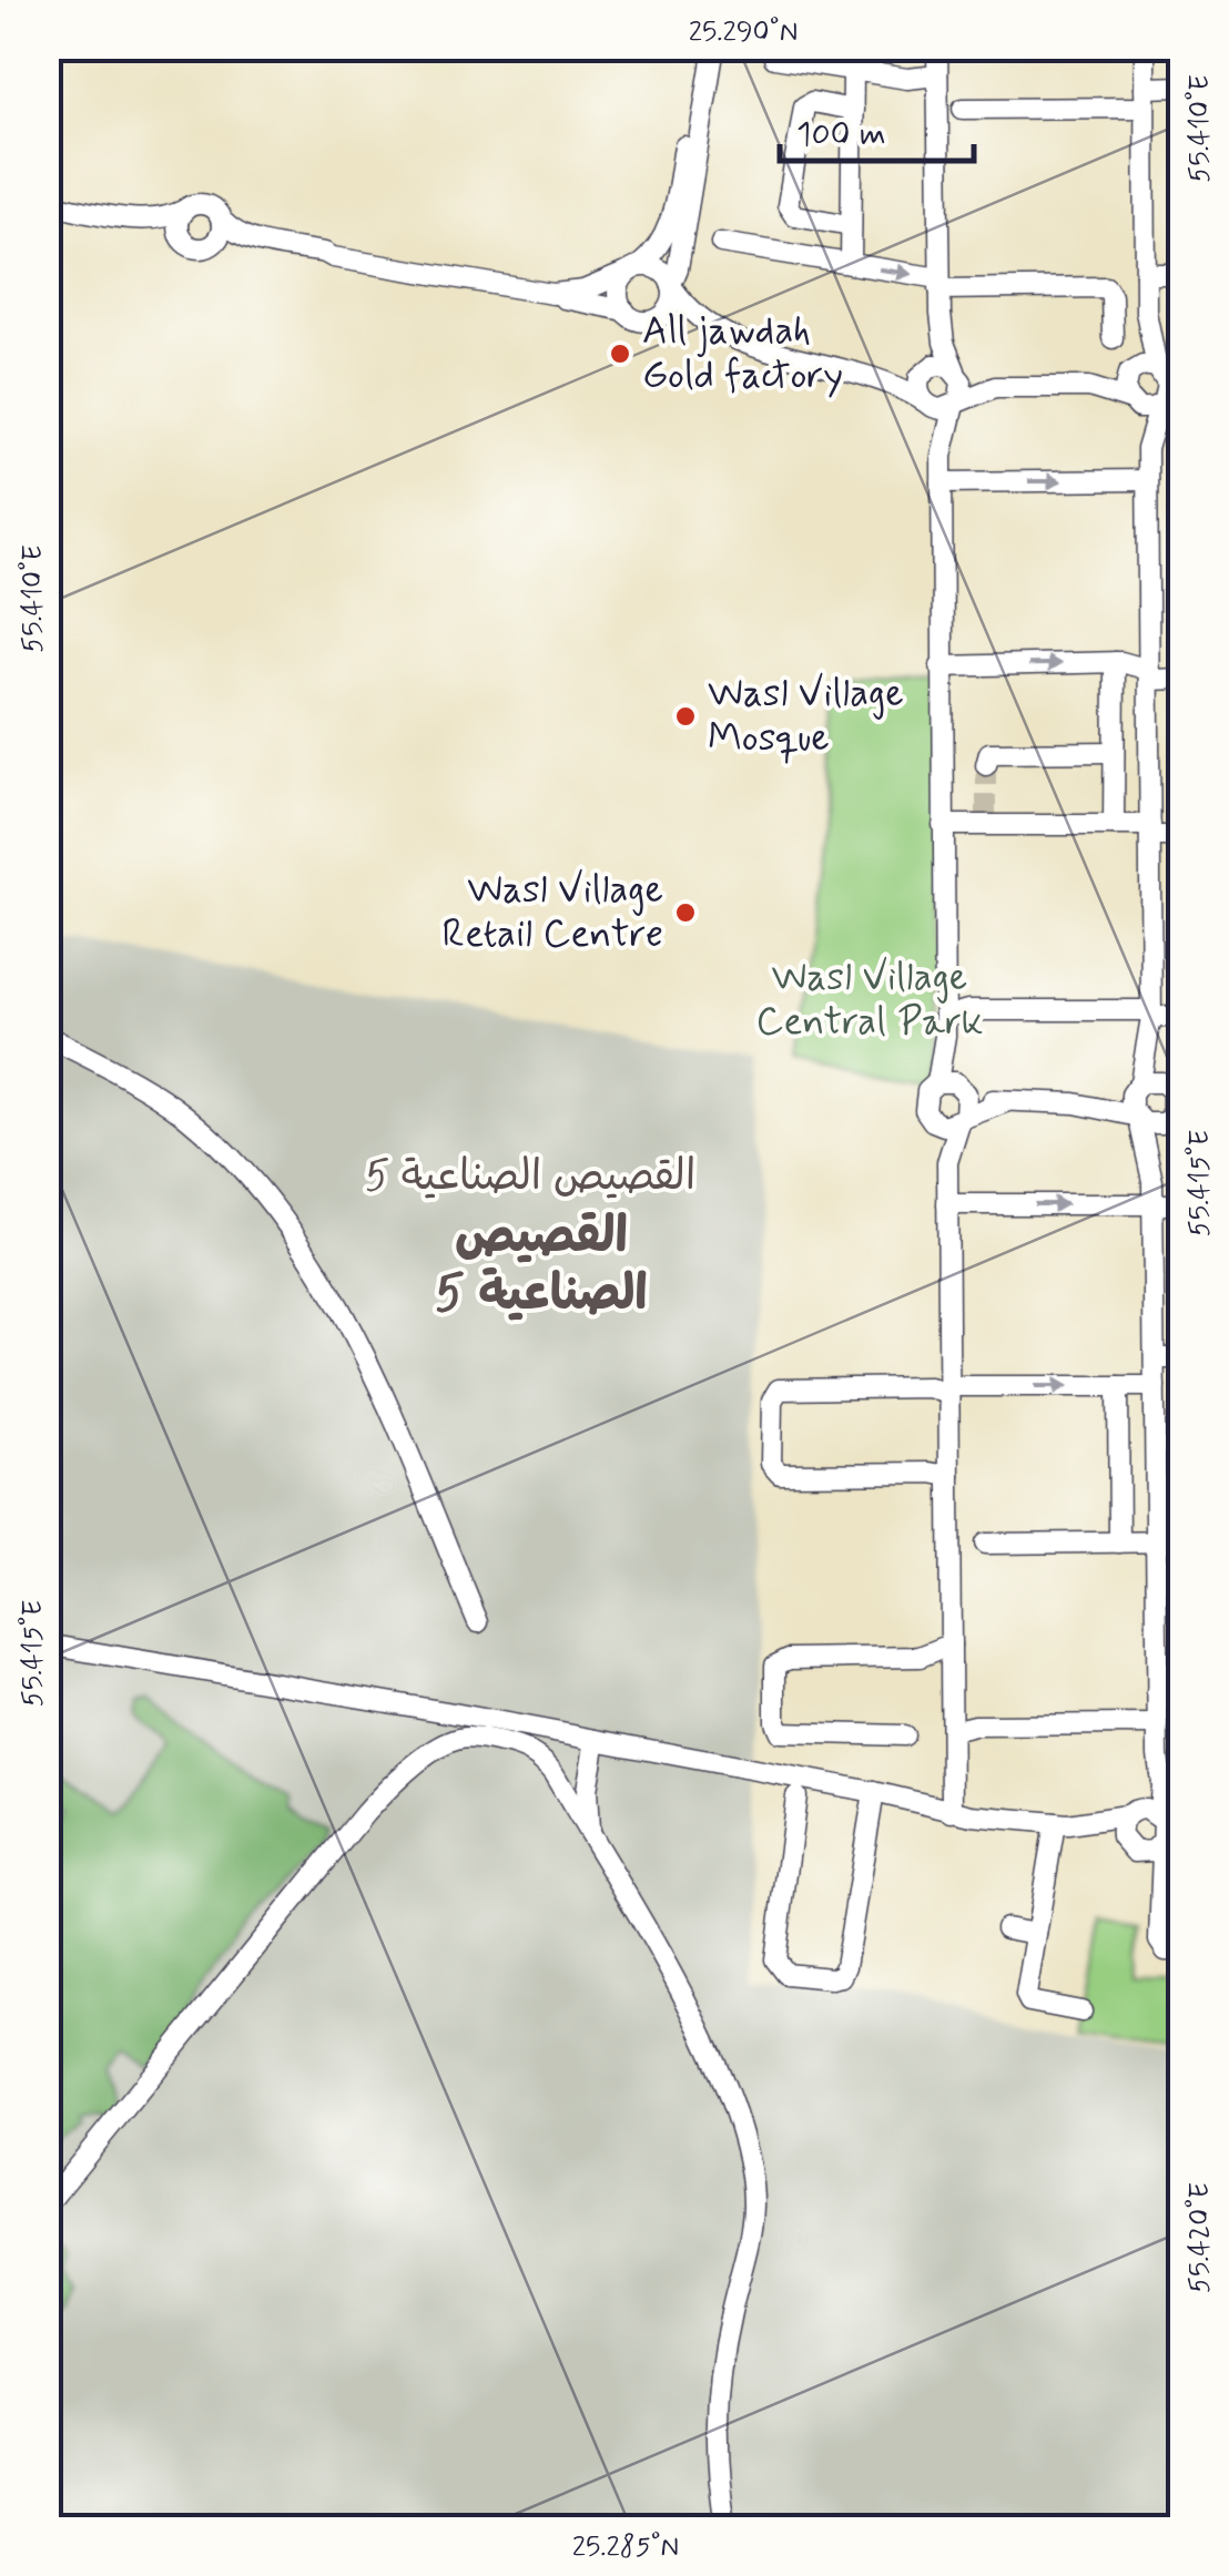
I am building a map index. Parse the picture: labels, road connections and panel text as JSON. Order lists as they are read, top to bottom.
{
  "districts": ["القصيص الصناعية 5", "القصيص الصناعية 5"],
  "parks": ["Wasl Village Central Park"],
  "places": ["All jawdah Gold factory", "Wasl Village Mosque", "Wasl Village Retail Centre"],
  "scale_bar": "100 m",
  "coordinates": [
    "25.290°N",
    "55.410°E",
    "55.415°E",
    "55.420°E",
    "25.285°N"
  ]
}
